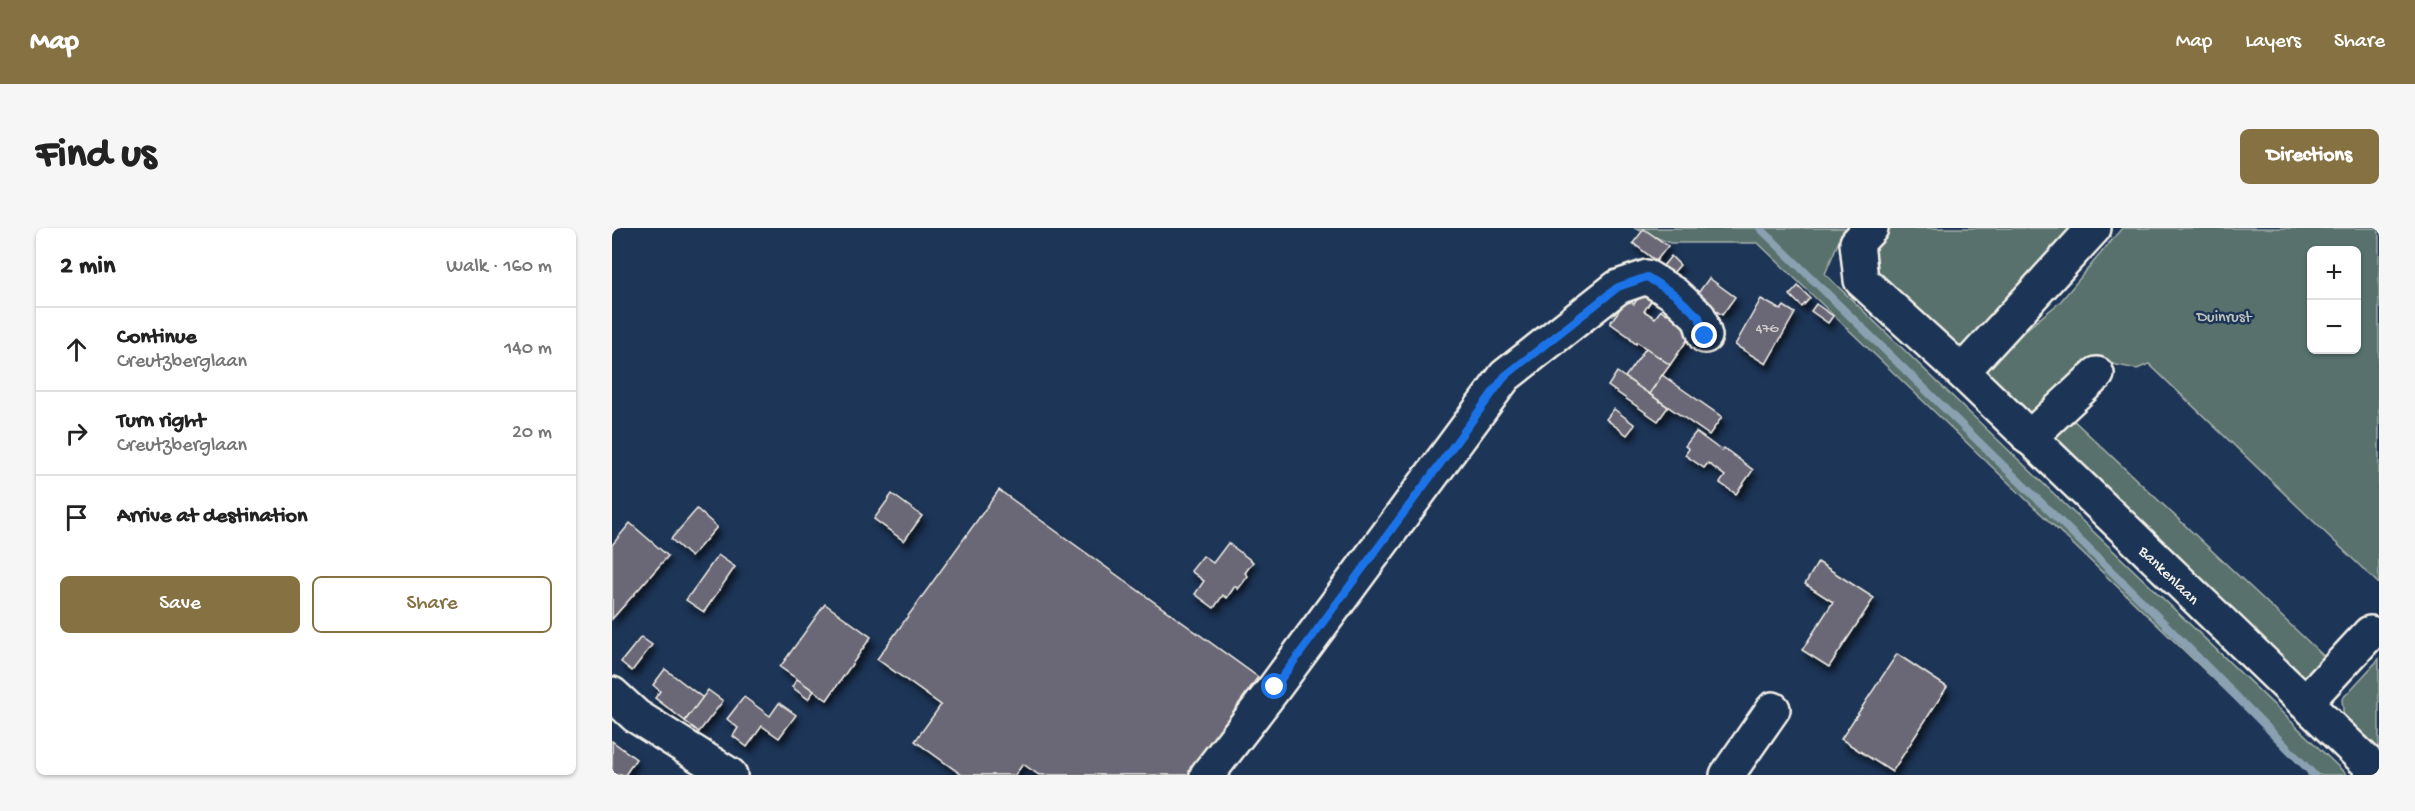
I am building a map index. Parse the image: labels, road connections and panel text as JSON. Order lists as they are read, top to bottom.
{
  "streets": {
    "street": ["Bankenlaan"]
  },
  "parks": ["Duinrust"],
  "house_numbers": ["47G"],
  "page": {
    "header": "Map",
    "nav": ["Map", "Layers", "Share"],
    "buttons": [
      "Directions",
      ["Save", "Share"]
    ],
    "title": "Find us",
    "heading": ["2 min", "Walk · 160 m"],
    "map_buttons": ["+", "−"],
    "list": [
      ["Continue", "Creutzberglaan", "140 m"],
      ["Turn right", "Creutzberglaan", "20 m"],
      "Arrive at destination"
    ]
  }
}
